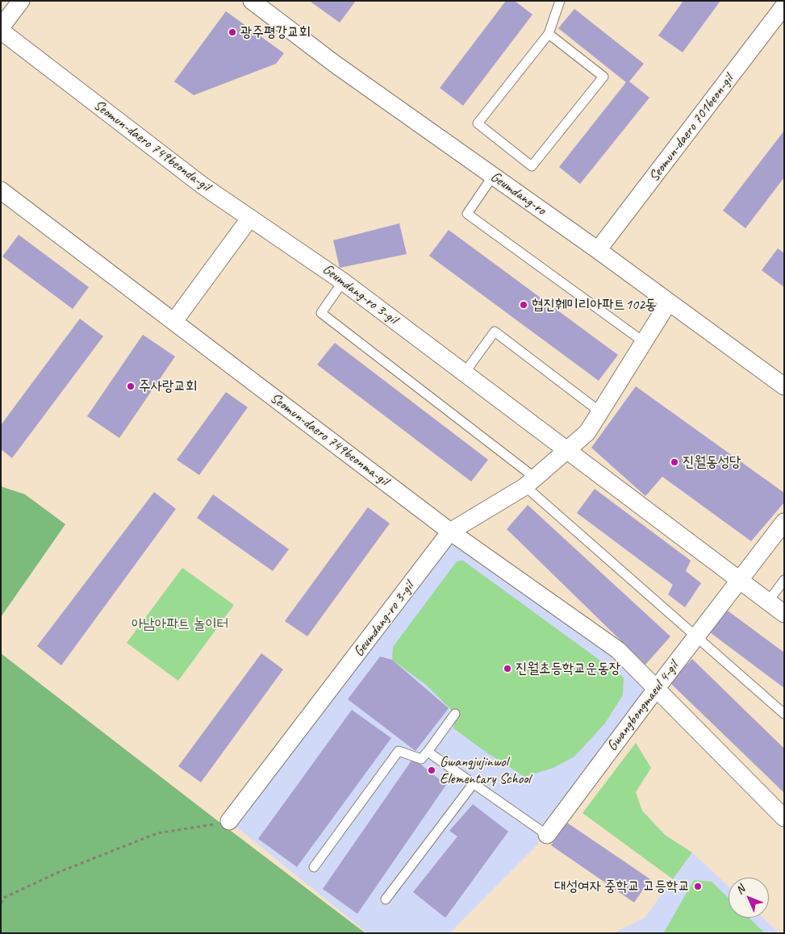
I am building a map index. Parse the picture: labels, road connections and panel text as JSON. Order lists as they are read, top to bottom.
{
  "streets": {
    "street": [
      "Seomun-daero 701beon-gil",
      "Seomun-daero 749beonda-gil",
      "Geumdang-ro",
      "Geumdang-ro 3-gil",
      "Seomun-daero 749beonma-gil",
      "Gwangbongmaeul 4-gil"
    ]
  },
  "crossings": [
    ["Seomun-daero 701beon-gil", "Geumdang-ro"],
    ["Seomun-daero 749beonda-gil", "Geumdang-ro 3-gil"],
    ["Geumdang-ro", "Geumdang-ro 3-gil"],
    ["Geumdang-ro 3-gil", "Seomun-daero 749beonma-gil"],
    ["Seomun-daero 749beonma-gil", "Gwangbongmaeul 4-gil"]
  ],
  "parks": ["아남아파트 놀이터"],
  "places": [
    "광주평강교회",
    "협진훼미리아파트102동",
    "주사랑교회",
    "진월동성당",
    "진월초등학교운동장",
    "Gwangjujinwol Elementary School",
    "대성여자 중학교 고등학교"
  ],
  "north": "top left"
}
